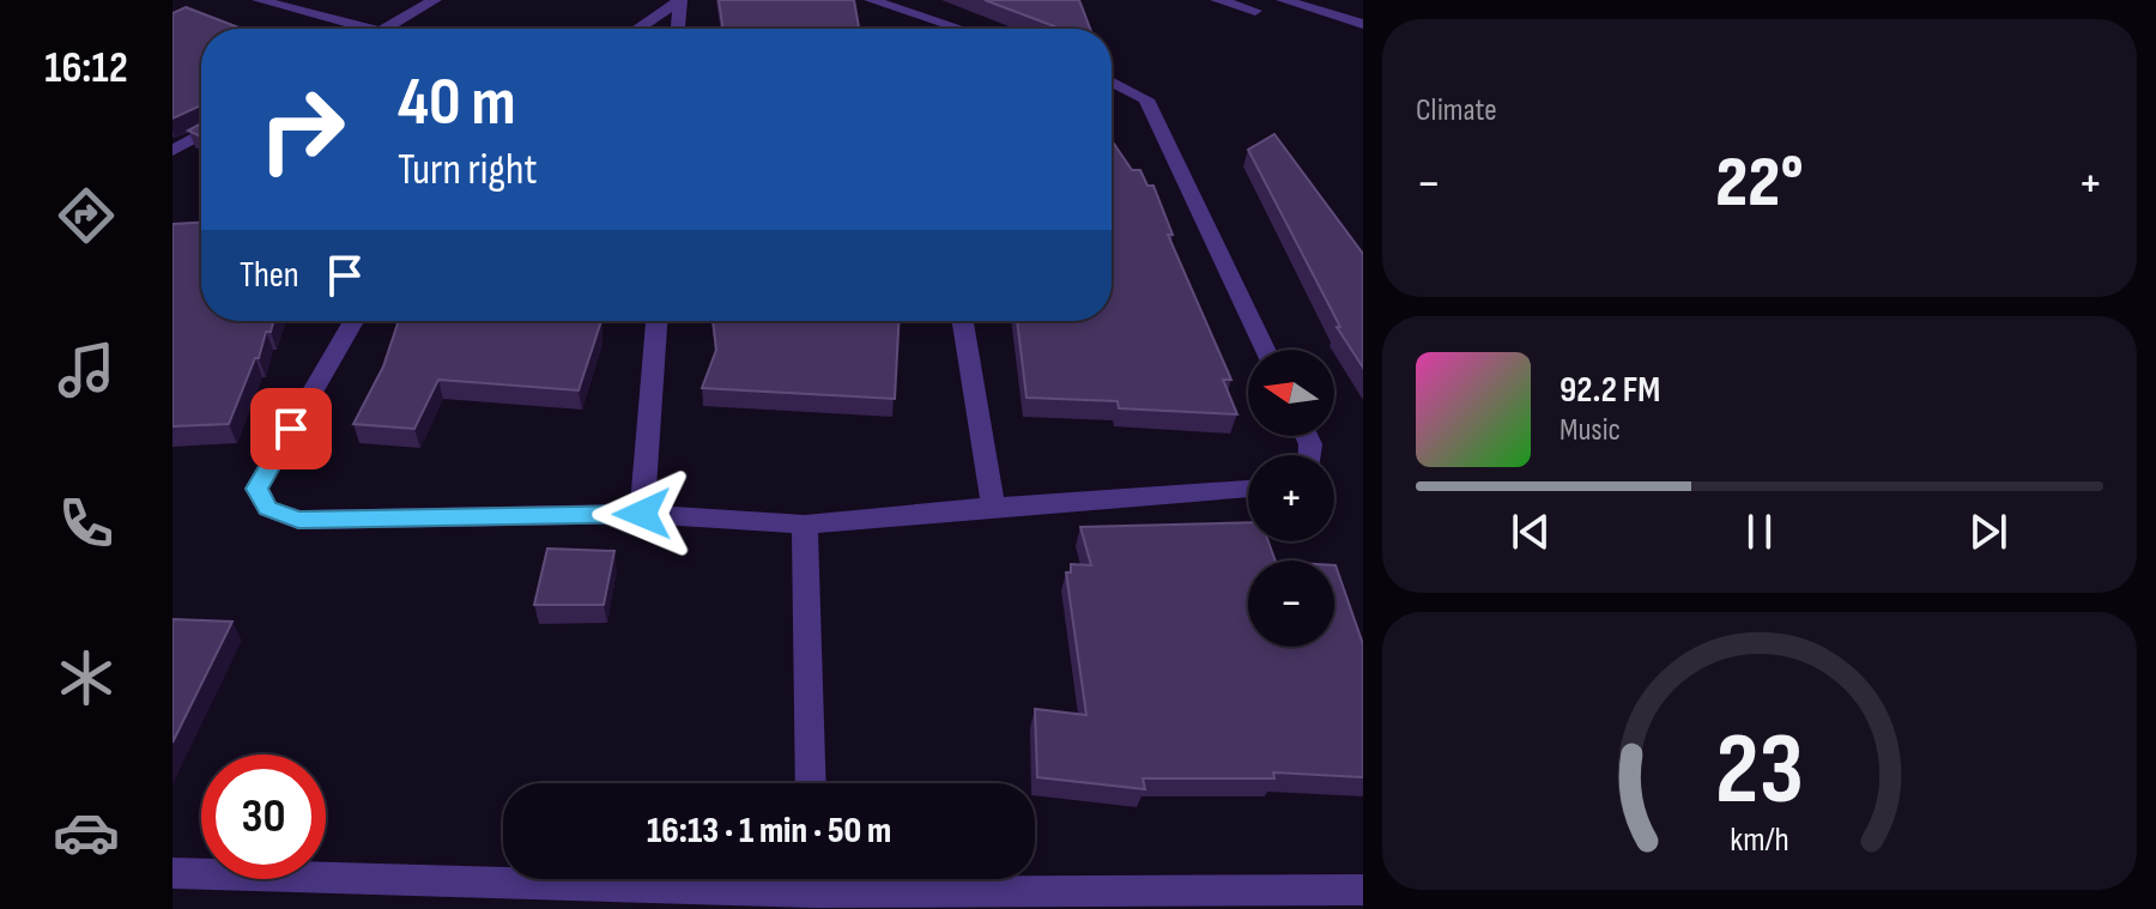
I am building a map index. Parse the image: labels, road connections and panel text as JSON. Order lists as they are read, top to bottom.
{
  "north": "left",
  "page": {
    "tabs": "16:12",
    "tile": "Climate",
    "turn": ["40 m", "Turn right"],
    "heat": ["−", "22°", "+"],
    "then": "Then",
    "map_buttons": ["+", "−"],
    "song": ["92.2 FM", "Music"],
    "limit": "30",
    "trip": "16:13 · 1 min · 50 m",
    "gauge": ["23", "km/h"]
  }
}
